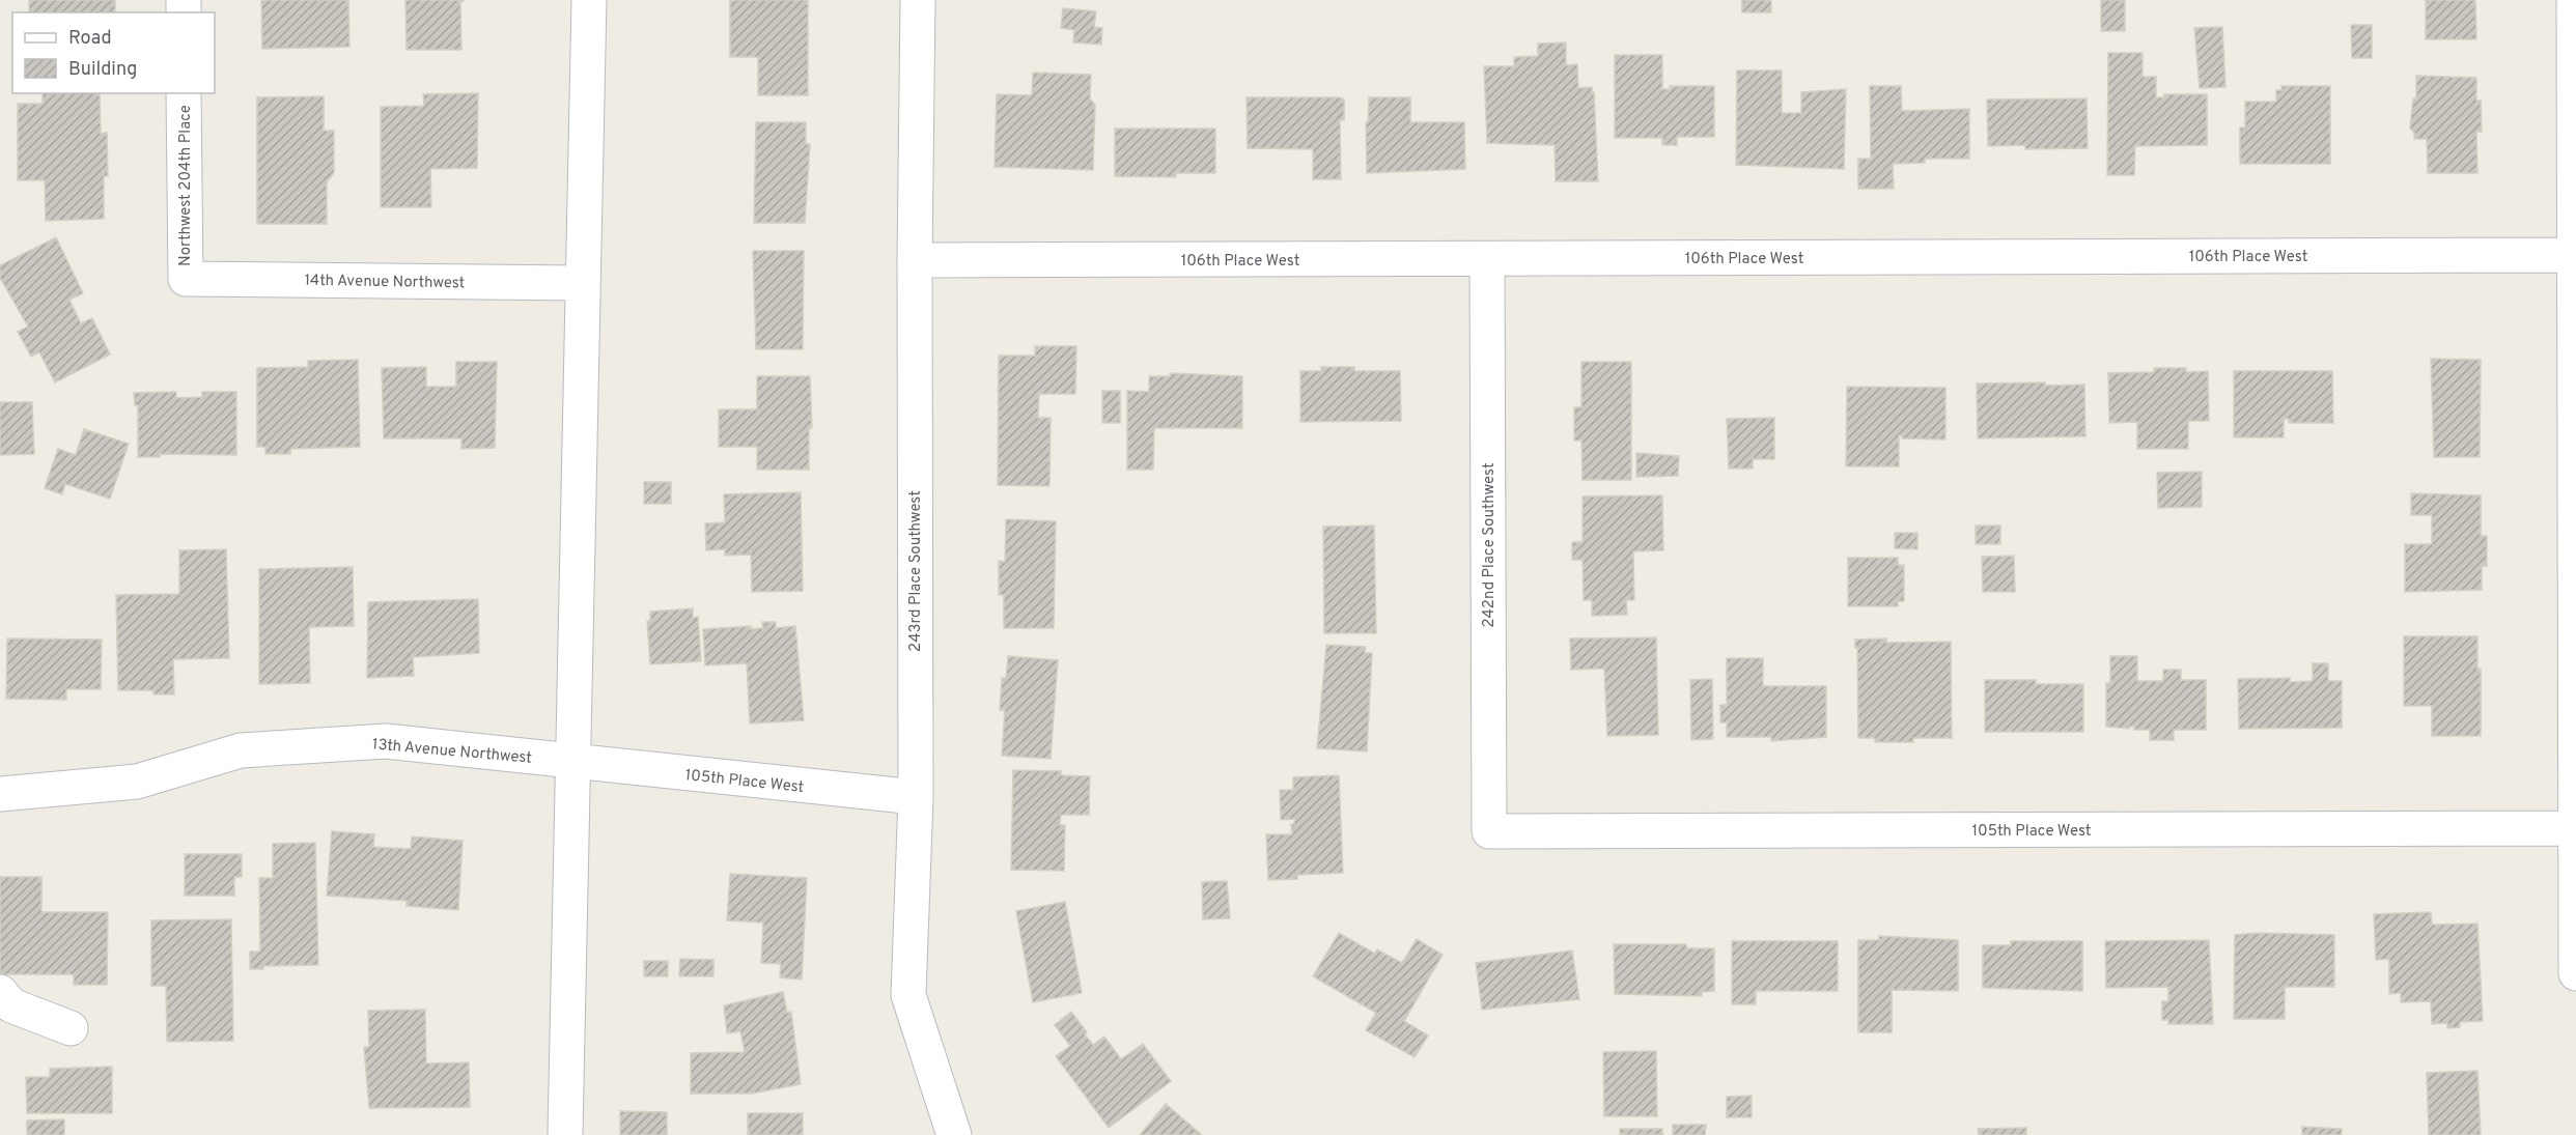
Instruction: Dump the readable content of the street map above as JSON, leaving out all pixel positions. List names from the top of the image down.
{
  "streets": {
    "street": [
      "Northwest 204th Place",
      "106th Place West",
      "14th Avenue Northwest",
      "242nd Place Southwest",
      "243rd Place Southwest",
      "13th Avenue Northwest",
      "105th Place West"
    ]
  },
  "crossings": [
    ["Northwest 204th Place", "14th Avenue Northwest"],
    ["106th Place West", "242nd Place Southwest"],
    ["106th Place West", "243rd Place Southwest"],
    ["242nd Place Southwest", "105th Place West"],
    ["243rd Place Southwest", "105th Place West"],
    ["13th Avenue Northwest", "105th Place West"]
  ],
  "legend": ["Road", "Building"]
}
